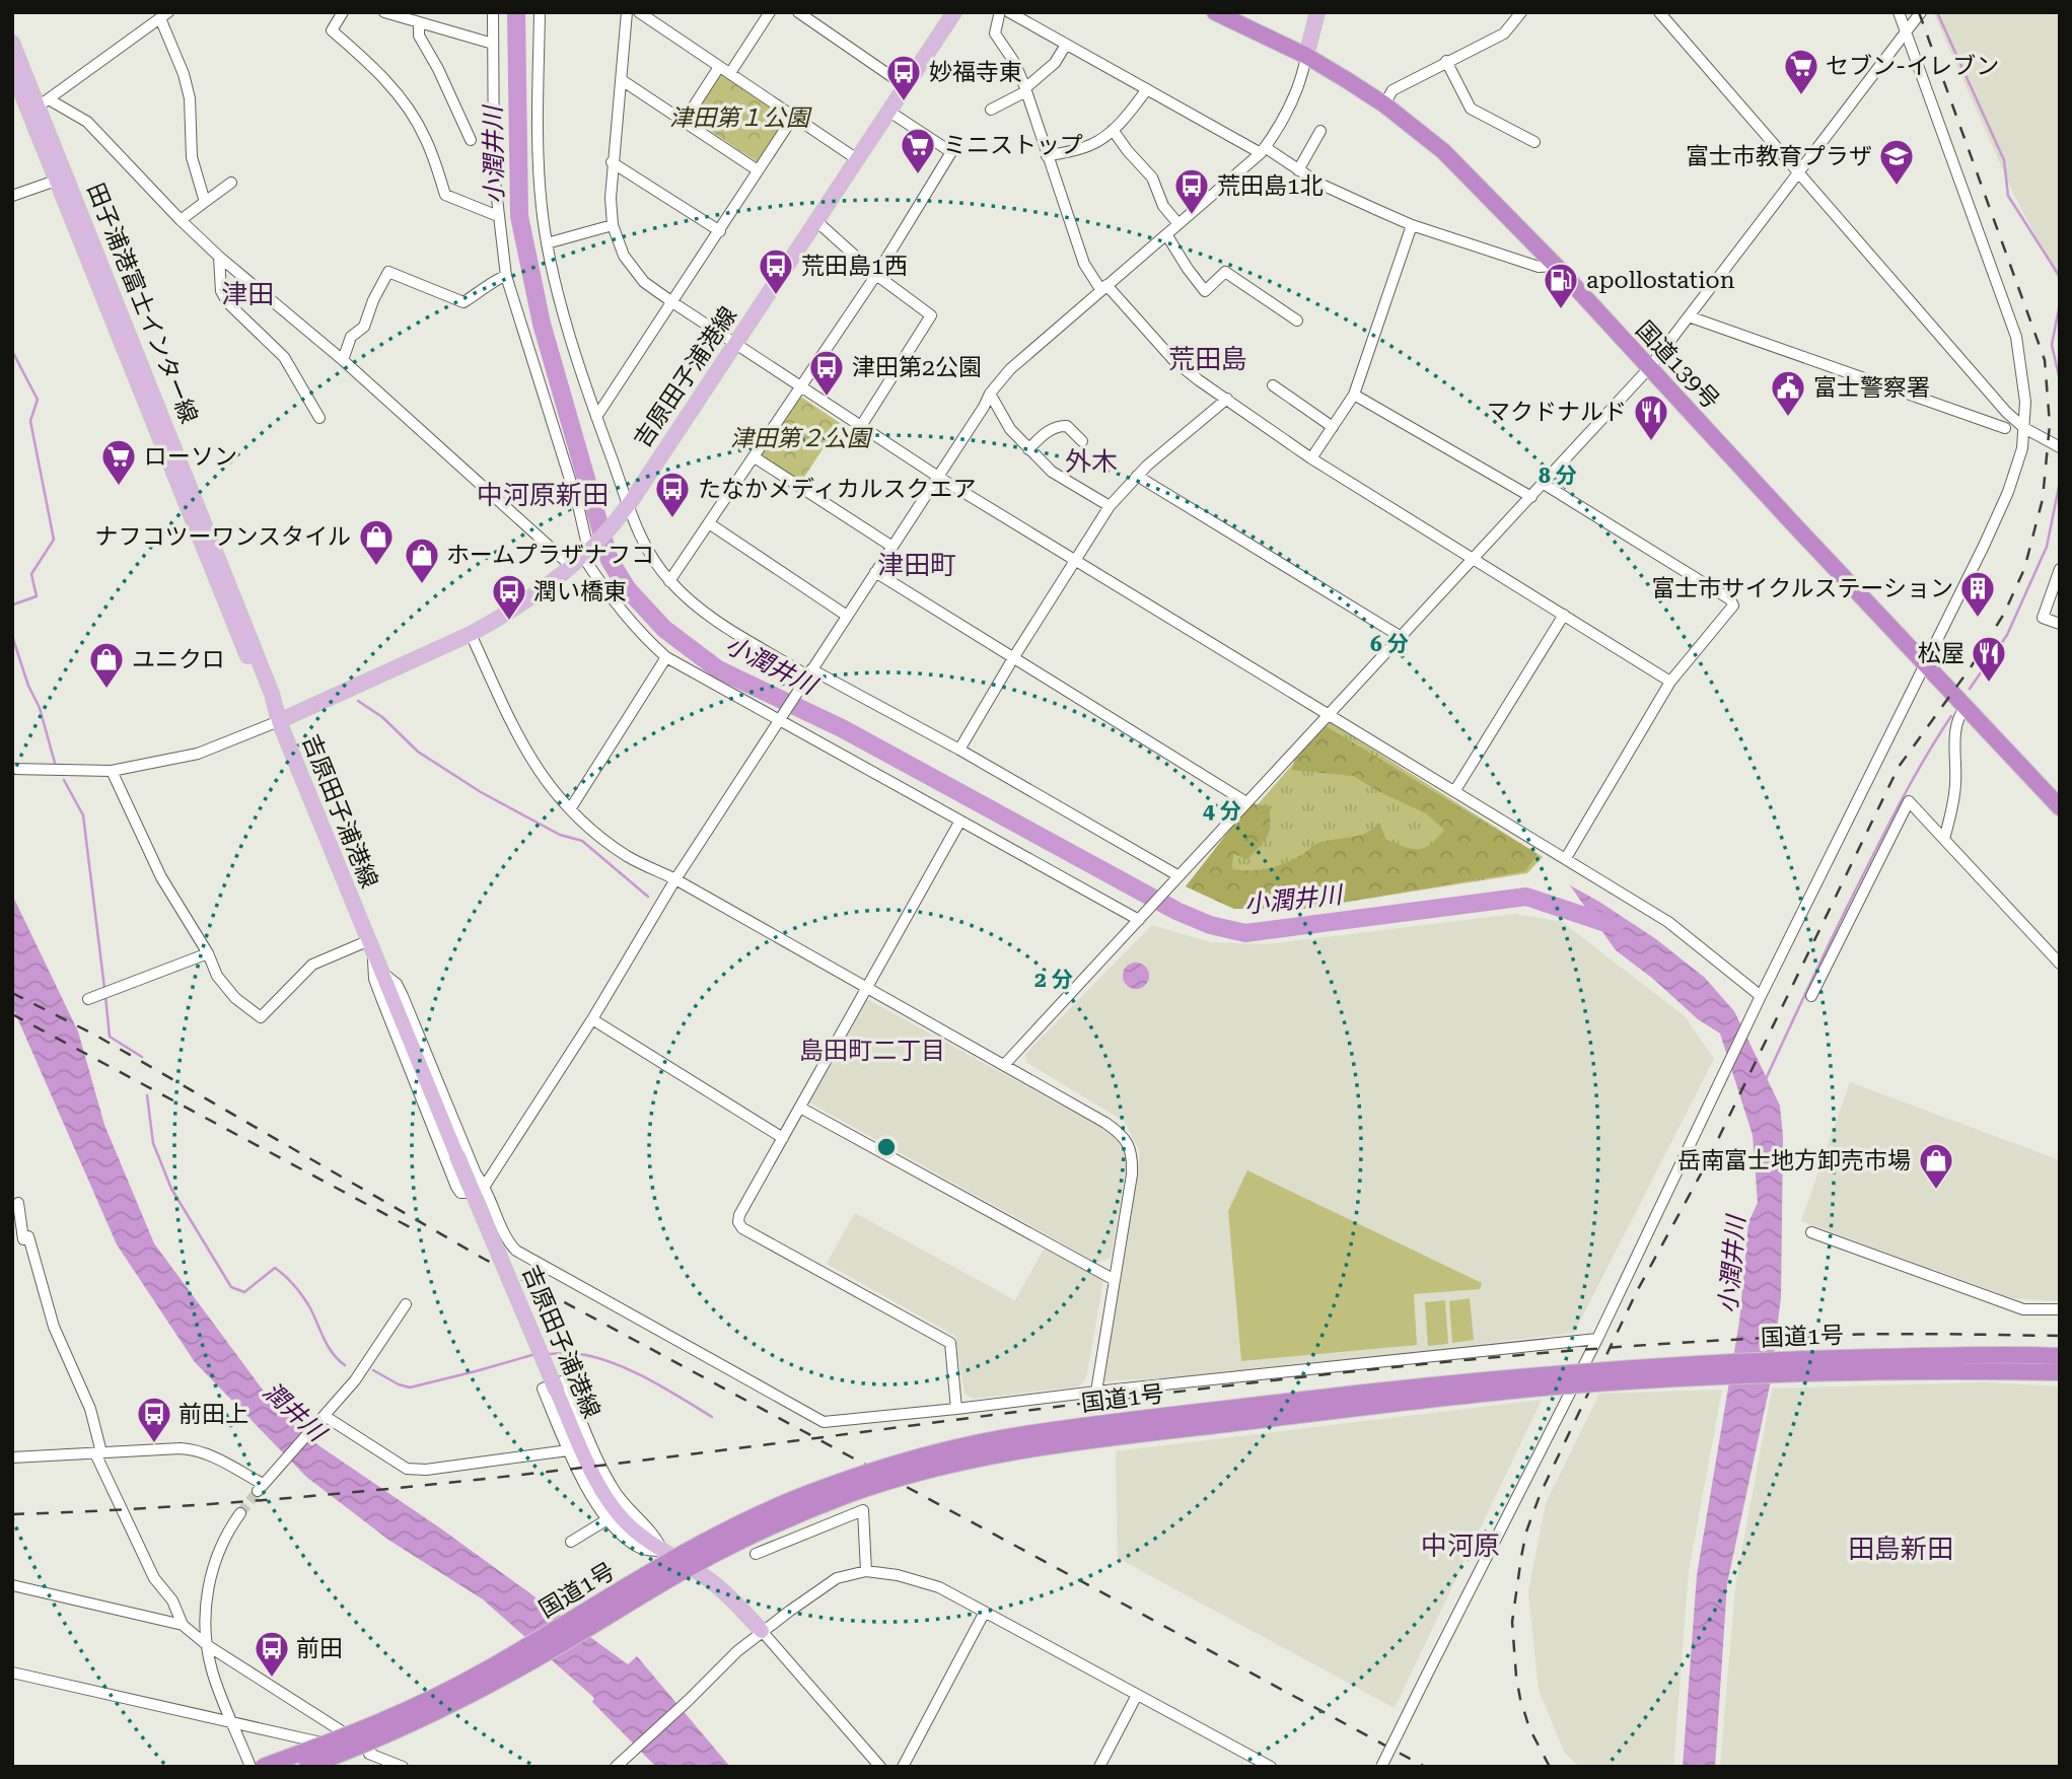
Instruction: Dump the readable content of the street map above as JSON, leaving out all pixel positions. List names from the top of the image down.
{
  "streets": {
    "highway": ["国道139号", "国道1号"],
    "main road": ["田子浦港富士インター線", "吉原田子浦港線"]
  },
  "crossings": [
    ["田子浦港富士インター線", "吉原田子浦港線"]
  ],
  "districts": [
    "津田",
    "荒田島",
    "外木",
    "中河原新田",
    "津田町",
    "島田町二丁目",
    "中河原",
    "田島新田"
  ],
  "water": ["小潤井川", "潤井川"],
  "parks": ["津田第１公園", "津田第２公園"],
  "places": {
    "supermarket": ["セブン-イレブン", "ミニストップ", "ローソン"],
    "bus stop": [
      "妙福寺東",
      "荒田島1北",
      "荒田島1西",
      "津田第2公園",
      "たなかメディカルスクエア",
      "潤い橋東",
      "前田上",
      "前田"
    ],
    "school or university": ["富士市教育プラザ"],
    "fuel station": ["apollostation"],
    "public building": ["富士警察署"],
    "restaurant": ["マクドナルド", "松屋"],
    "shop": [
      "ナフコツーワンスタイル",
      "ホームプラザナフコ",
      "ユニクロ",
      "岳南富士地方卸売市場"
    ],
    "building": ["富士市サイクルステーション"]
  },
  "rings": [
    "8 分",
    "6 分",
    "4 分",
    "2 分"
  ]
}
